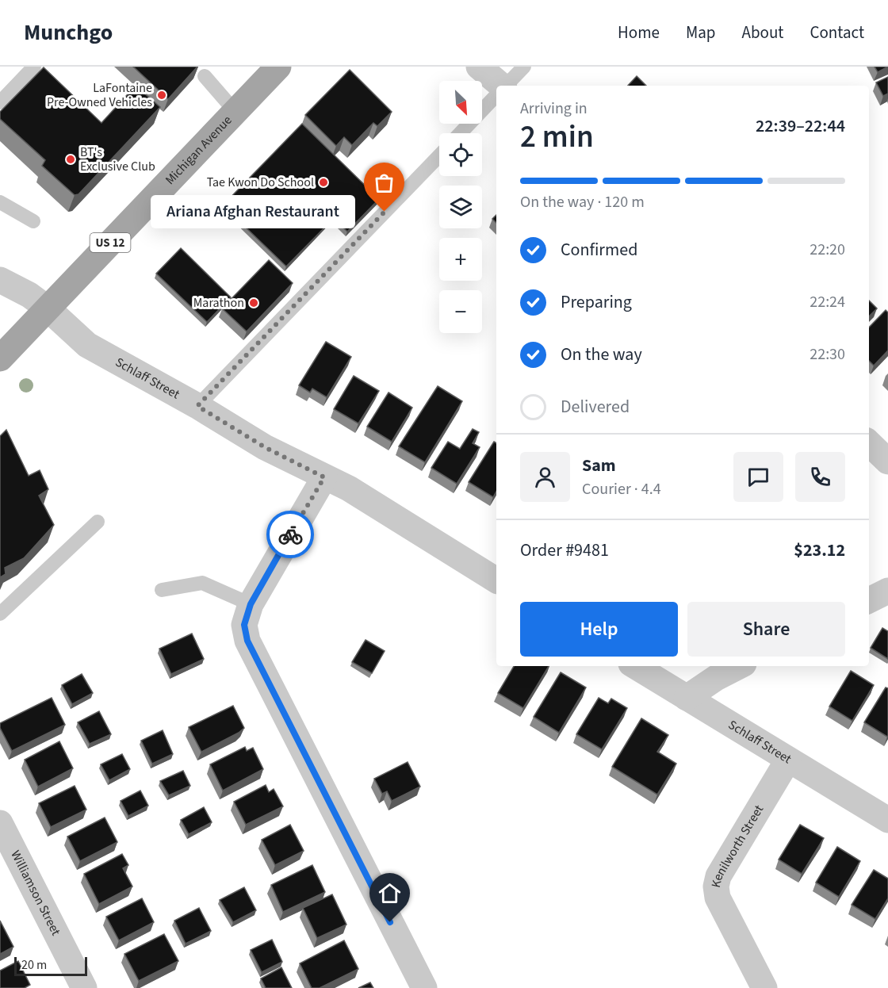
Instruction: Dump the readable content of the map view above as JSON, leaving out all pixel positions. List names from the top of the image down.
{
  "streets": {
    "main road": ["Michigan Avenue", "US 12"],
    "street": ["Schlaff Street", "Kenilworth Street", "Williamson Street"]
  },
  "crossings": [
    ["Michigan Avenue", "Schlaff Street"],
    ["Schlaff Street", "Kenilworth Street"]
  ],
  "places": [
    "LaFontaine Pre-Owned Vehicles",
    "BT's Exclusive Club",
    "Tae Kwon Do School",
    "Ariana Afghan Restaurant",
    "Marathon"
  ],
  "scale_bar": "20 m",
  "north": "bottom right",
  "page": {
    "header": "Munchgo",
    "nav": [
      "Home",
      "Map",
      "About",
      "Contact"
    ],
    "map_buttons": ["+", "−"],
    "heading": ["2 min", "Arriving in", "22:39–22:44"],
    "panel": [
      "Sam",
      "Courier · 4.4",
      "Order #9481",
      "$23.12"
    ],
    "bar": "On the way · 120 m",
    "bubble": "Ariana Afghan Restaurant",
    "list": [
      ["Confirmed", "22:20"],
      ["Preparing", "22:24"],
      ["On the way", "22:30"],
      "Delivered"
    ],
    "buttons": ["Help", "Share"],
    "scale": "20 m"
  }
}
